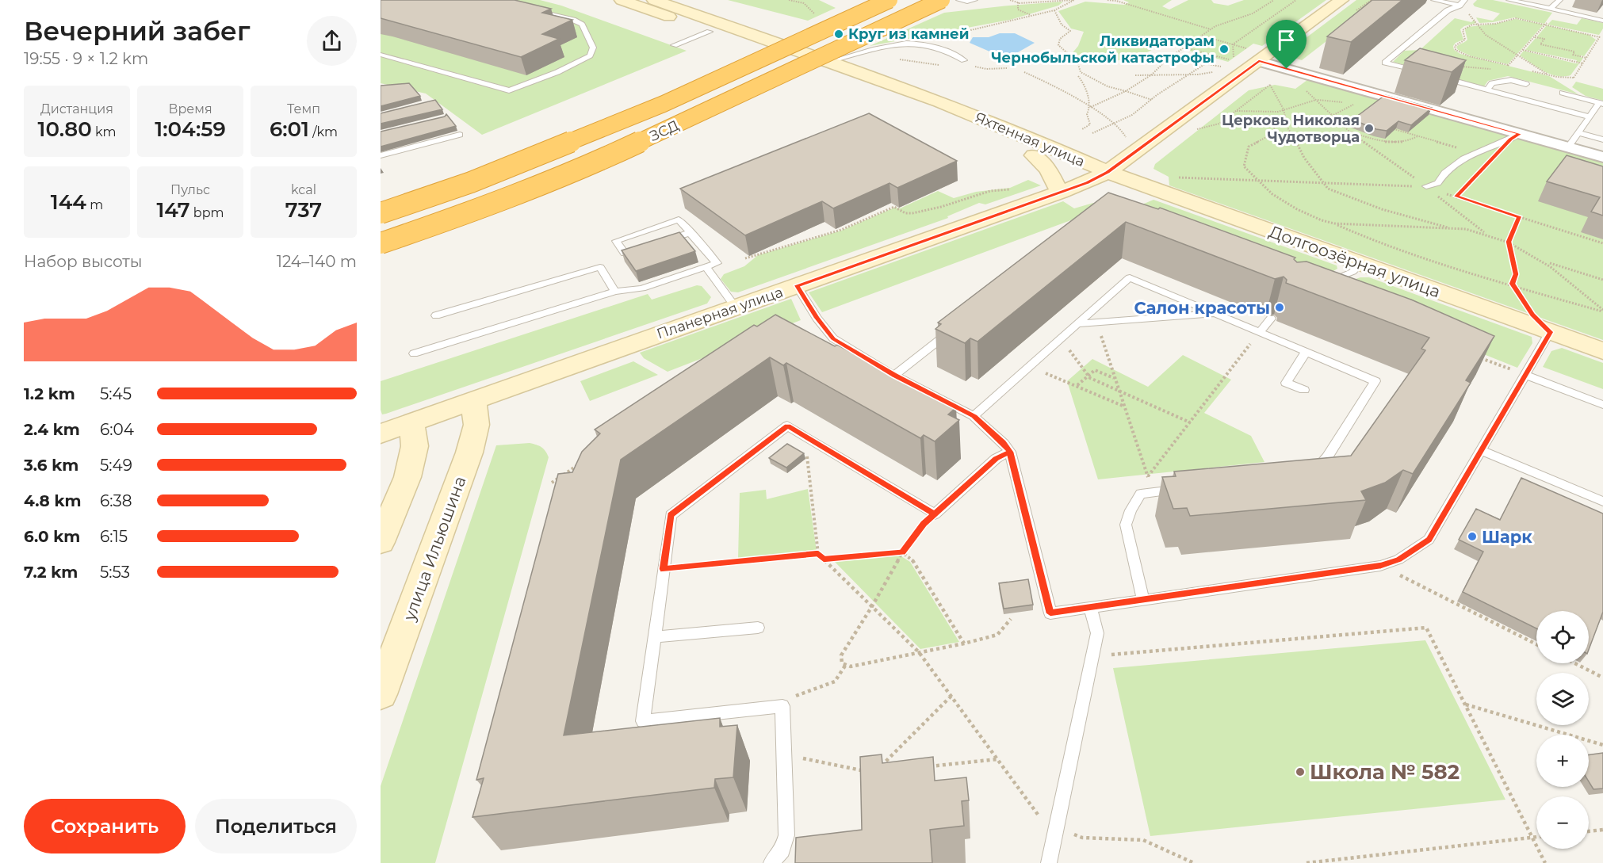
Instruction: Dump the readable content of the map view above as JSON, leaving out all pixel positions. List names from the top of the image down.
{
  "streets": {
    "highway": ["ЗСД"],
    "main road": [
      "Яхтенная улица",
      "Долгоозёрная улица",
      "Планерная улица",
      "улица Ильюшина"
    ]
  },
  "crossings": [
    ["Яхтенная улица", "Долгоозёрная улица"],
    ["Яхтенная улица", "Планерная улица"],
    ["Долгоозёрная улица", "Планерная улица"],
    ["Планерная улица", "улица Ильюшина"]
  ],
  "places": [
    "Круг из камней",
    "Ликвидаторам Чернобыльской катастрофы",
    "Церковь Николая Чудотворца",
    "Салон красоты",
    "Шарк",
    "Школа № 582"
  ],
  "page": {
    "heading": ["Вечерний забег", "19:55 · 9 × 1.2 km"],
    "stats": [
      ["Дистанция", "10.80 km"],
      ["Время", "1:04:59"],
      ["Темп", "6:01 /km"],
      ["144 m"],
      ["Пульс", "147 bpm"],
      ["kcal", "737"]
    ],
    "chart": ["Набор высоты", "124–140 m"],
    "list": [
      {
        "name": "1.2 km",
        "note": "5:45"
      },
      {
        "name": "2.4 km",
        "note": "6:04"
      },
      {
        "name": "3.6 km",
        "note": "5:49"
      },
      {
        "name": "4.8 km",
        "note": "6:38"
      },
      {
        "name": "6.0 km",
        "note": "6:15"
      },
      {
        "name": "7.2 km",
        "note": "5:53"
      }
    ],
    "map_buttons": ["+", "−"],
    "buttons": ["Сохранить", "Поделиться"]
  }
}
